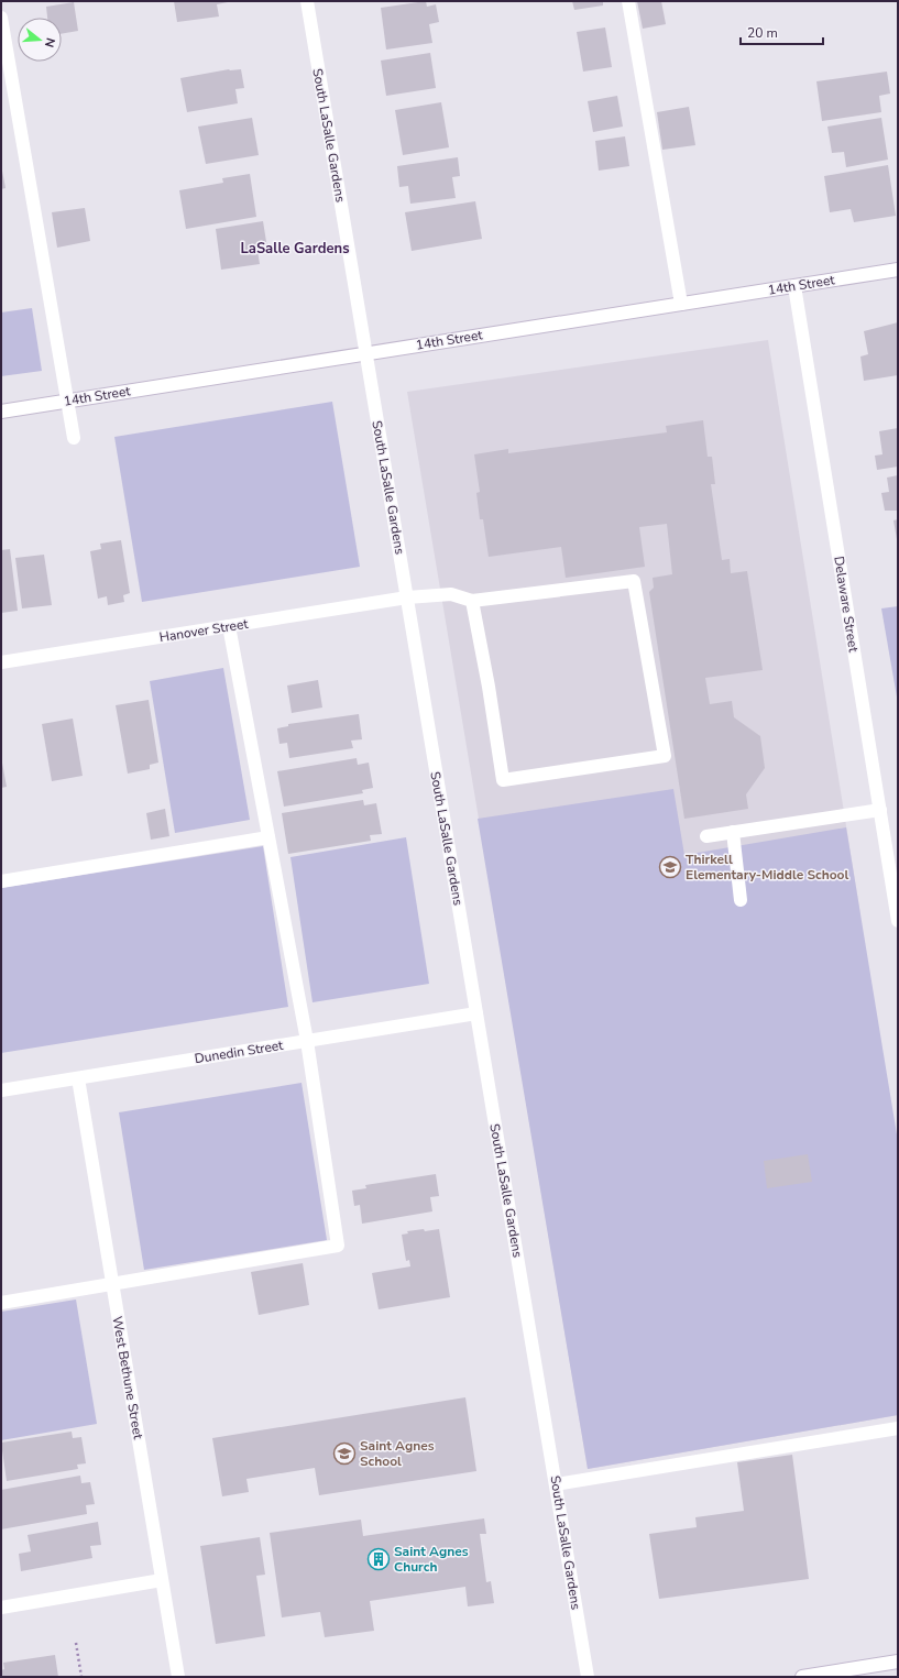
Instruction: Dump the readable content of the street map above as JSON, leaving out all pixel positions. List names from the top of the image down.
{
  "streets": {
    "street": [
      "South LaSalle Gardens",
      "14th Street",
      "Delaware Street",
      "Hanover Street",
      "Dunedin Street",
      "West Bethune Street"
    ]
  },
  "crossings": [
    ["South LaSalle Gardens", "14th Street"],
    ["South LaSalle Gardens", "Hanover Street"],
    ["South LaSalle Gardens", "Dunedin Street"],
    ["14th Street", "Delaware Street"],
    ["Dunedin Street", "West Bethune Street"]
  ],
  "districts": ["LaSalle Gardens"],
  "places": {
    "school or university": ["Thirkell Elementary-Middle School", "Saint Agnes School"],
    "building": ["Saint Agnes Church"]
  },
  "scale_bar": "20 m",
  "north": "right"
}
